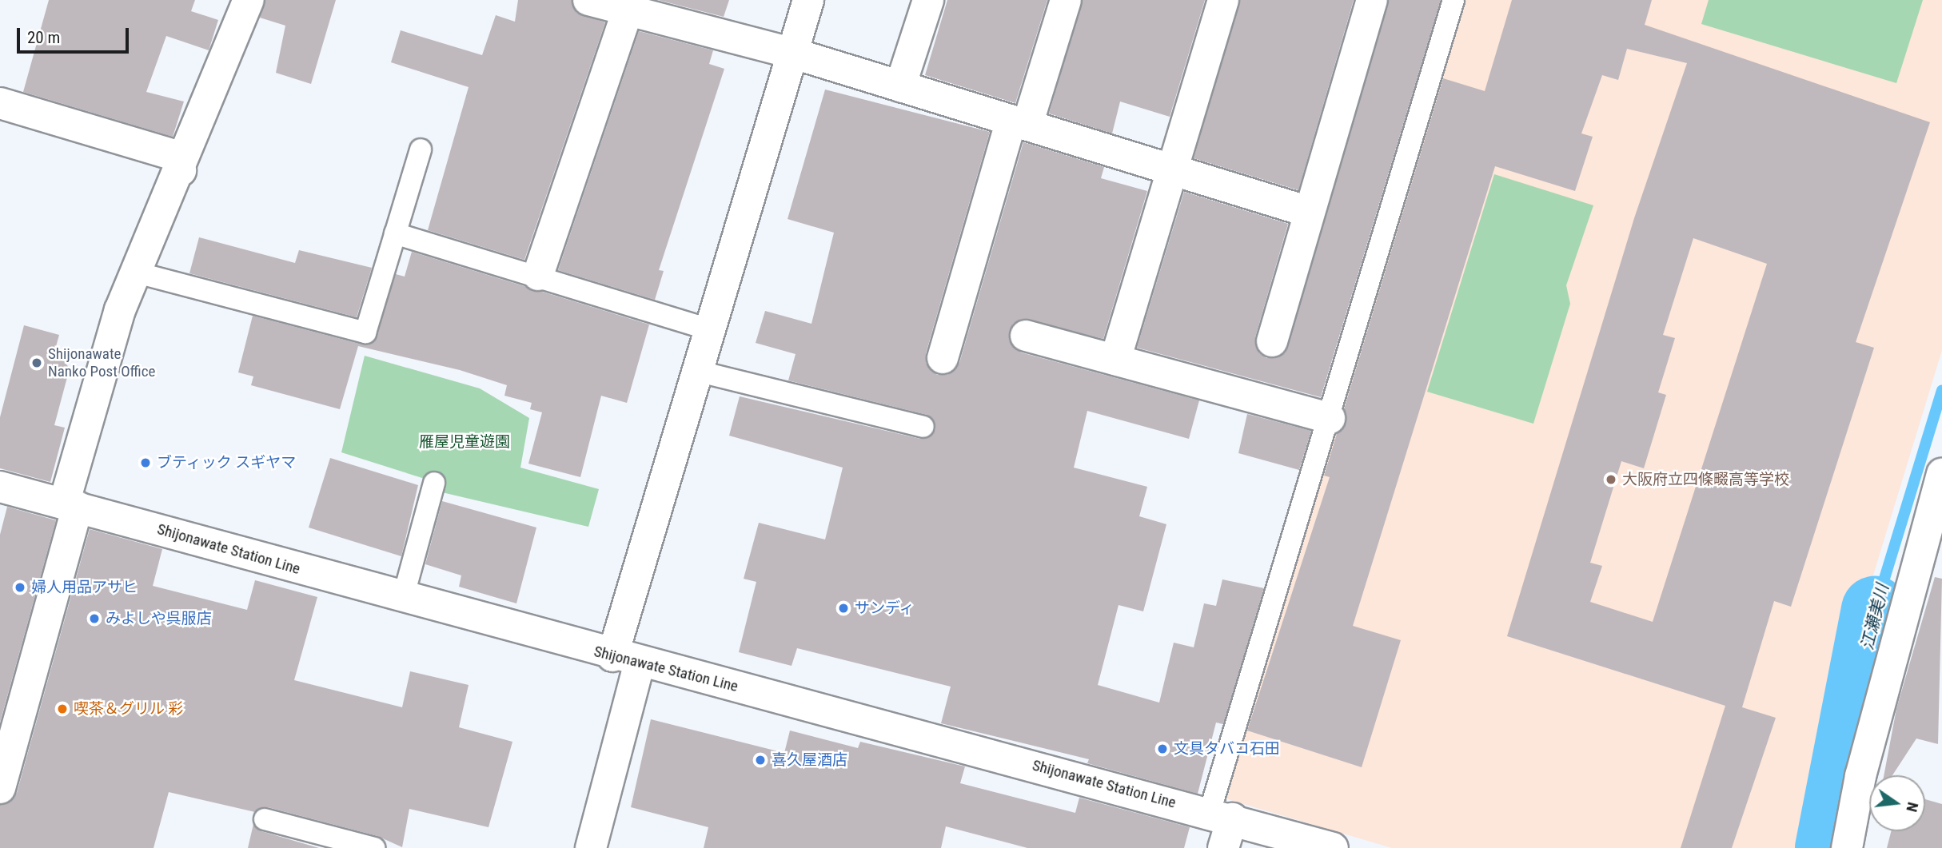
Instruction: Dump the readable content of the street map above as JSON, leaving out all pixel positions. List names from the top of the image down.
{
  "streets": {
    "street": ["Shijonawate Station Line"]
  },
  "water": ["江瀬美川"],
  "parks": ["雁屋児童遊園"],
  "places": [
    "Shijonawate Nanko Post Office",
    "ブティック スギヤマ",
    "大阪府立四條畷高等学校",
    "婦人用品アサヒ",
    "サンディ",
    "みよしや呉服店",
    "喫茶＆グリル 彩",
    "文具タバコ石田",
    "喜久屋酒店"
  ],
  "scale_bar": "20 m",
  "north": "right"
}
